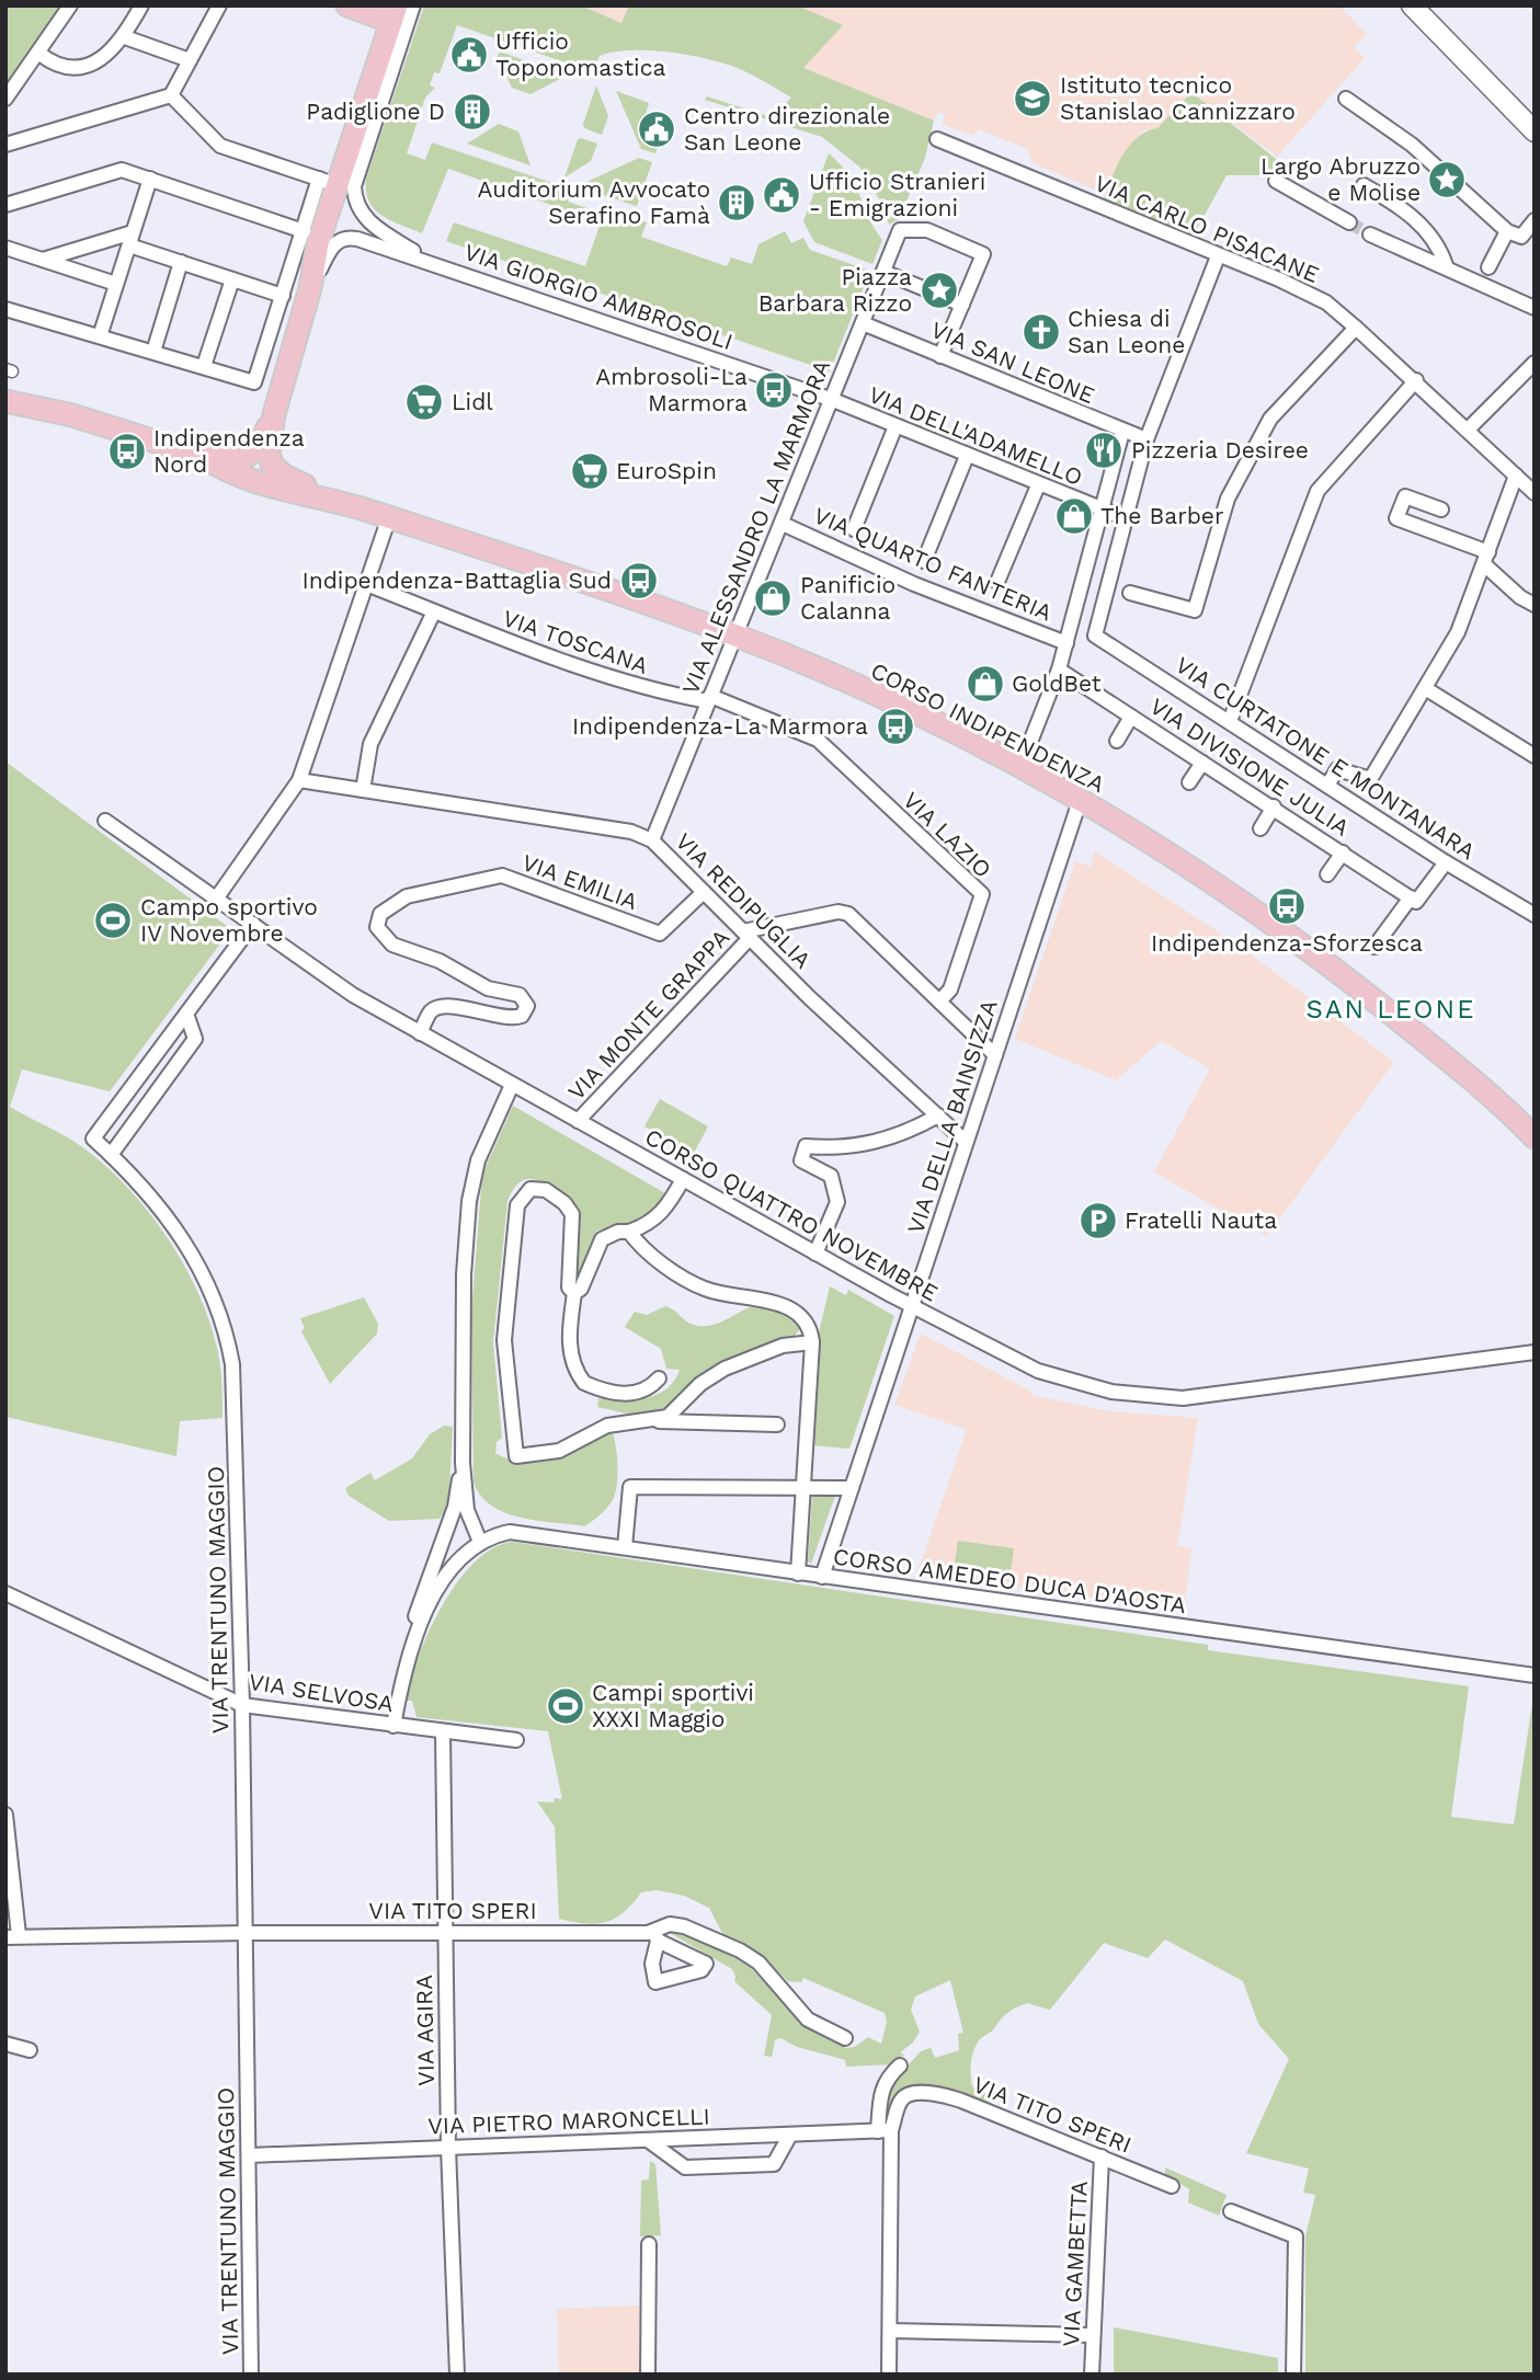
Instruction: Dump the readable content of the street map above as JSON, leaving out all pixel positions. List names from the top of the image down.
{
  "streets": {
    "main road": ["CORSO INDIPENDENZA"],
    "street": [
      "VIA CARLO PISACANE",
      "VIA GIORGIO AMBROSOLI",
      "VIA SAN LEONE",
      "VIA DELL'ADAMELLO",
      "VIA ALESSANDRO LA MARMORA",
      "VIA QUARTO FANTERIA",
      "VIA TOSCANA",
      "VIA CURTATONE E MONTANARA",
      "VIA DIVISIONE JULIA",
      "VIA LAZIO",
      "VIA EMILIA",
      "VIA REDIPUGLIA",
      "VIA MONTE GRAPPA",
      "VIA DELLA BAINSIZZA",
      "CORSO QUATTRO NOVEMBRE",
      "CORSO AMEDEO DUCA D'AOSTA",
      "VIA TRENTUNO MAGGIO",
      "VIA SELVOSA",
      "VIA TITO SPERI",
      "VIA AGIRA",
      "VIA PIETRO MARONCELLI",
      "VIA GAMBETTA"
    ]
  },
  "crossings": [
    ["VIA GIORGIO AMBROSOLI", "VIA DELL'ADAMELLO"],
    ["VIA GIORGIO AMBROSOLI", "VIA ALESSANDRO LA MARMORA"],
    ["VIA SAN LEONE", "VIA ALESSANDRO LA MARMORA"],
    ["VIA DELL'ADAMELLO", "VIA ALESSANDRO LA MARMORA"],
    ["VIA DELL'ADAMELLO", "VIA CURTATONE E MONTANARA"],
    ["VIA ALESSANDRO LA MARMORA", "VIA QUARTO FANTERIA"],
    ["VIA ALESSANDRO LA MARMORA", "VIA TOSCANA"],
    ["VIA ALESSANDRO LA MARMORA", "CORSO INDIPENDENZA"],
    ["VIA ALESSANDRO LA MARMORA", "VIA LAZIO"],
    ["VIA ALESSANDRO LA MARMORA", "VIA REDIPUGLIA"],
    ["VIA TOSCANA", "VIA LAZIO"],
    ["CORSO INDIPENDENZA", "VIA DELLA BAINSIZZA"],
    ["VIA EMILIA", "VIA REDIPUGLIA"],
    ["VIA EMILIA", "CORSO QUATTRO NOVEMBRE"],
    ["VIA REDIPUGLIA", "VIA MONTE GRAPPA"],
    ["VIA REDIPUGLIA", "VIA DELLA BAINSIZZA"],
    ["VIA MONTE GRAPPA", "CORSO QUATTRO NOVEMBRE"],
    ["VIA DELLA BAINSIZZA", "CORSO QUATTRO NOVEMBRE"],
    ["VIA DELLA BAINSIZZA", "CORSO AMEDEO DUCA D'AOSTA"],
    ["CORSO QUATTRO NOVEMBRE", "VIA TRENTUNO MAGGIO"],
    ["VIA TRENTUNO MAGGIO", "VIA SELVOSA"],
    ["VIA TRENTUNO MAGGIO", "VIA TITO SPERI"],
    ["VIA TRENTUNO MAGGIO", "VIA PIETRO MARONCELLI"],
    ["VIA SELVOSA", "VIA AGIRA"],
    ["VIA TITO SPERI", "VIA AGIRA"],
    ["VIA TITO SPERI", "VIA PIETRO MARONCELLI"],
    ["VIA TITO SPERI", "VIA GAMBETTA"],
    ["VIA AGIRA", "VIA PIETRO MARONCELLI"]
  ],
  "districts": ["SAN LEONE"],
  "places": {
    "public building": ["Ufficio Toponomastica", "Centro direzionale San Leone", "Ufficio Stranieri - Emigrazioni"],
    "school or university": ["Istituto tecnico Stanislao Cannizzaro"],
    "building": ["Padiglione D", "Auditorium Avvocato Serafino Famà"],
    "place": ["Largo Abruzzo e Molise", "Piazza Barbara Rizzo"],
    "church": ["Chiesa di San Leone"],
    "bus stop": [
      "Ambrosoli-La Marmora",
      "Indipendenza Nord",
      "Indipendenza-Battaglia Sud",
      "Indipendenza-La Marmora",
      "Indipendenza-Sforzesca"
    ],
    "supermarket": ["Lidl", "EuroSpin"],
    "restaurant": ["Pizzeria Desiree"],
    "shop": ["The Barber", "Panificio Calanna", "GoldBet"],
    "sports": ["Campo sportivo IV Novembre", "Campi sportivi XXXI Maggio"],
    "parking": ["Fratelli Nauta"]
  }
}
